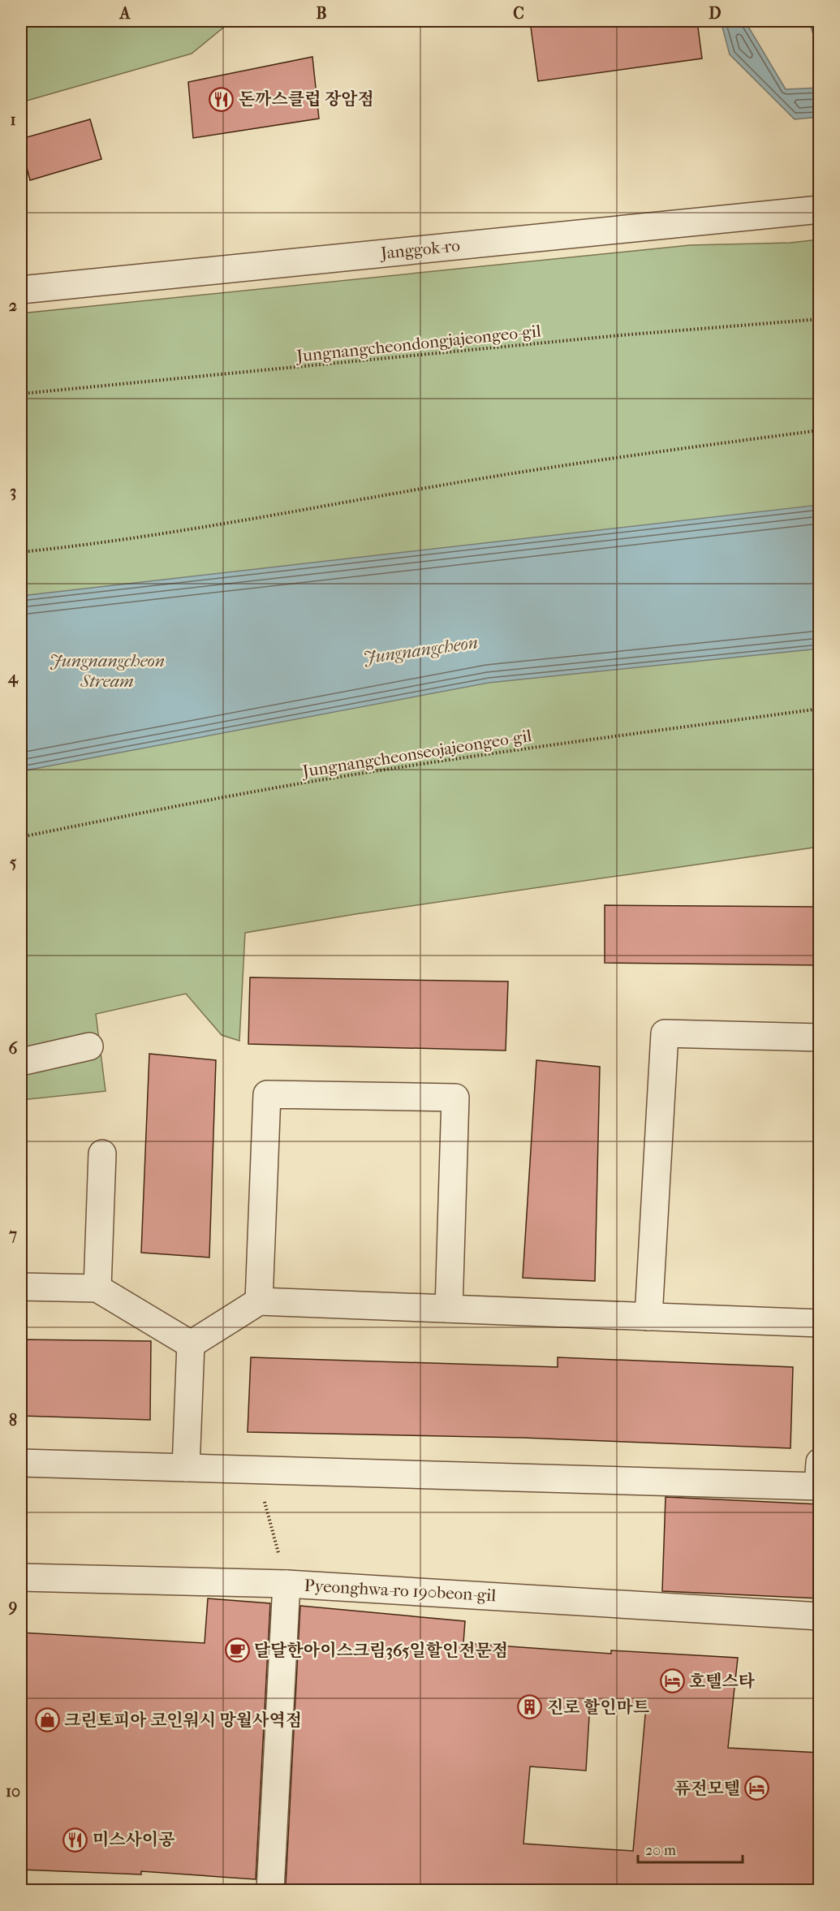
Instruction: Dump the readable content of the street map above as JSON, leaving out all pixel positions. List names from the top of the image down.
{
  "streets": {
    "street": ["Janggok-ro", "Pyeonghwa-ro 190beon-gil"],
    "path": ["Jungnangcheondongjajeongeo-gil", "Jungnangcheonseojajeongeo-gil"]
  },
  "water": ["Jungnangcheon", "Jungnangcheon Stream"],
  "places": {
    "restaurant": ["돈까스클럽 장암점", "미스사이공"],
    "cafe": ["달달한아이스크림365일할인전문점"],
    "hotel": ["호텔스타", "퓨전모텔"],
    "building": ["진로 할인마트"],
    "shop": ["크린토피아 코인워시 망월사역점"]
  },
  "scale_bar": "20 m",
  "grid": {
    "columns": [
      "A",
      "B",
      "C",
      "D"
    ],
    "rows": [
      "1",
      "2",
      "3",
      "4",
      "5",
      "6",
      "7",
      "8",
      "9",
      "10"
    ]
  }
}
